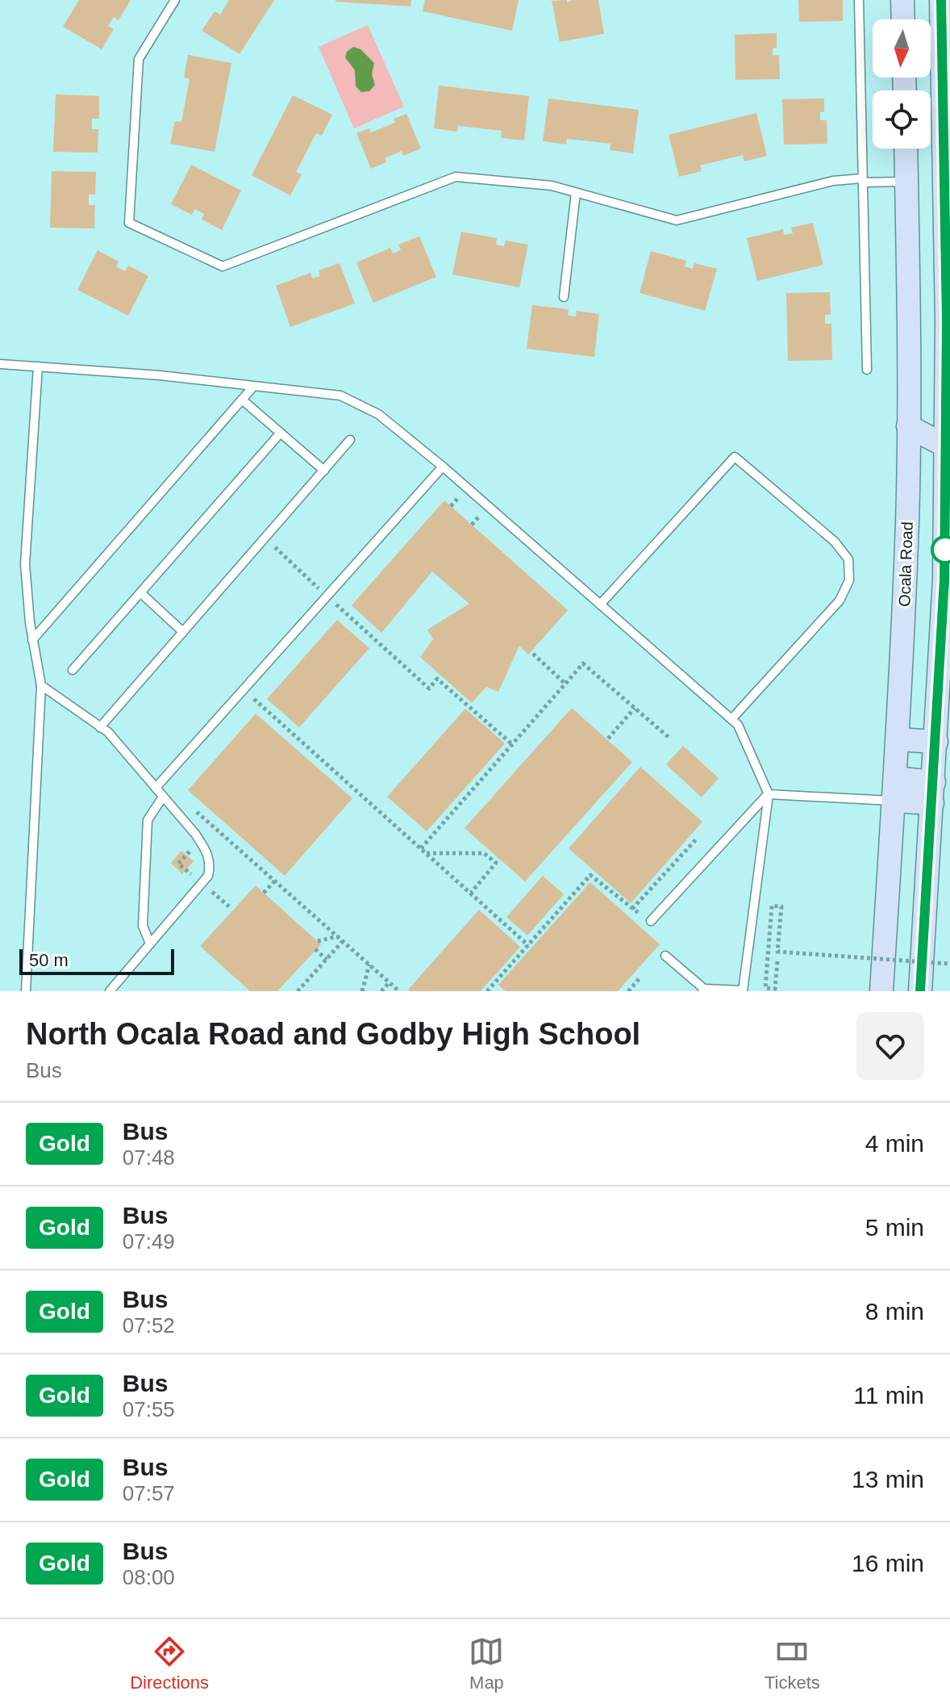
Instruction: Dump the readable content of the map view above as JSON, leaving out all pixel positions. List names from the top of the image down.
{
  "streets": {
    "main road": ["Ocala Road"]
  },
  "lines": ["bus line Gold"],
  "scale_bar": "50 m",
  "north": "bottom",
  "page": {
    "scale": "50 m",
    "heading": ["North Ocala Road and Godby High School", "Bus"],
    "list": [
      {
        "mark": "Gold",
        "name": "Bus",
        "note": "07:48",
        "value": "4 min"
      },
      {
        "mark": "Gold",
        "name": "Bus",
        "note": "07:49",
        "value": "5 min"
      },
      {
        "mark": "Gold",
        "name": "Bus",
        "note": "07:52",
        "value": "8 min"
      },
      {
        "mark": "Gold",
        "name": "Bus",
        "note": "07:55",
        "value": "11 min"
      },
      {
        "mark": "Gold",
        "name": "Bus",
        "note": "07:57",
        "value": "13 min"
      },
      {
        "mark": "Gold",
        "name": "Bus",
        "note": "08:00",
        "value": "16 min"
      }
    ],
    "tabs": ["Directions", "Map", "Tickets"]
  }
}
